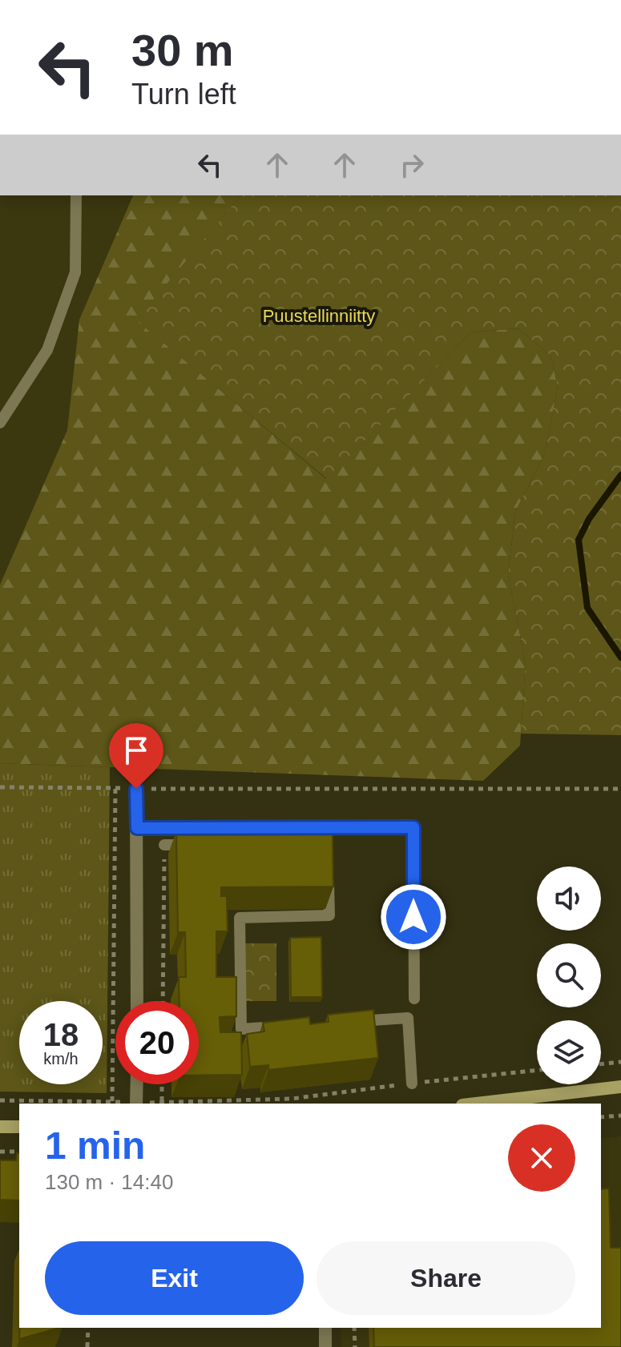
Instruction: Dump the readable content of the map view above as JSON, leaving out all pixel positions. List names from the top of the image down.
{
  "parks": ["Puustellinniitty"],
  "page": {
    "turn": ["30 m", "Turn left"],
    "speed": "18 km/h",
    "limit": "20",
    "heading": ["1 min", "130 m · 14:40"],
    "buttons": ["Exit", "Share"]
  }
}
